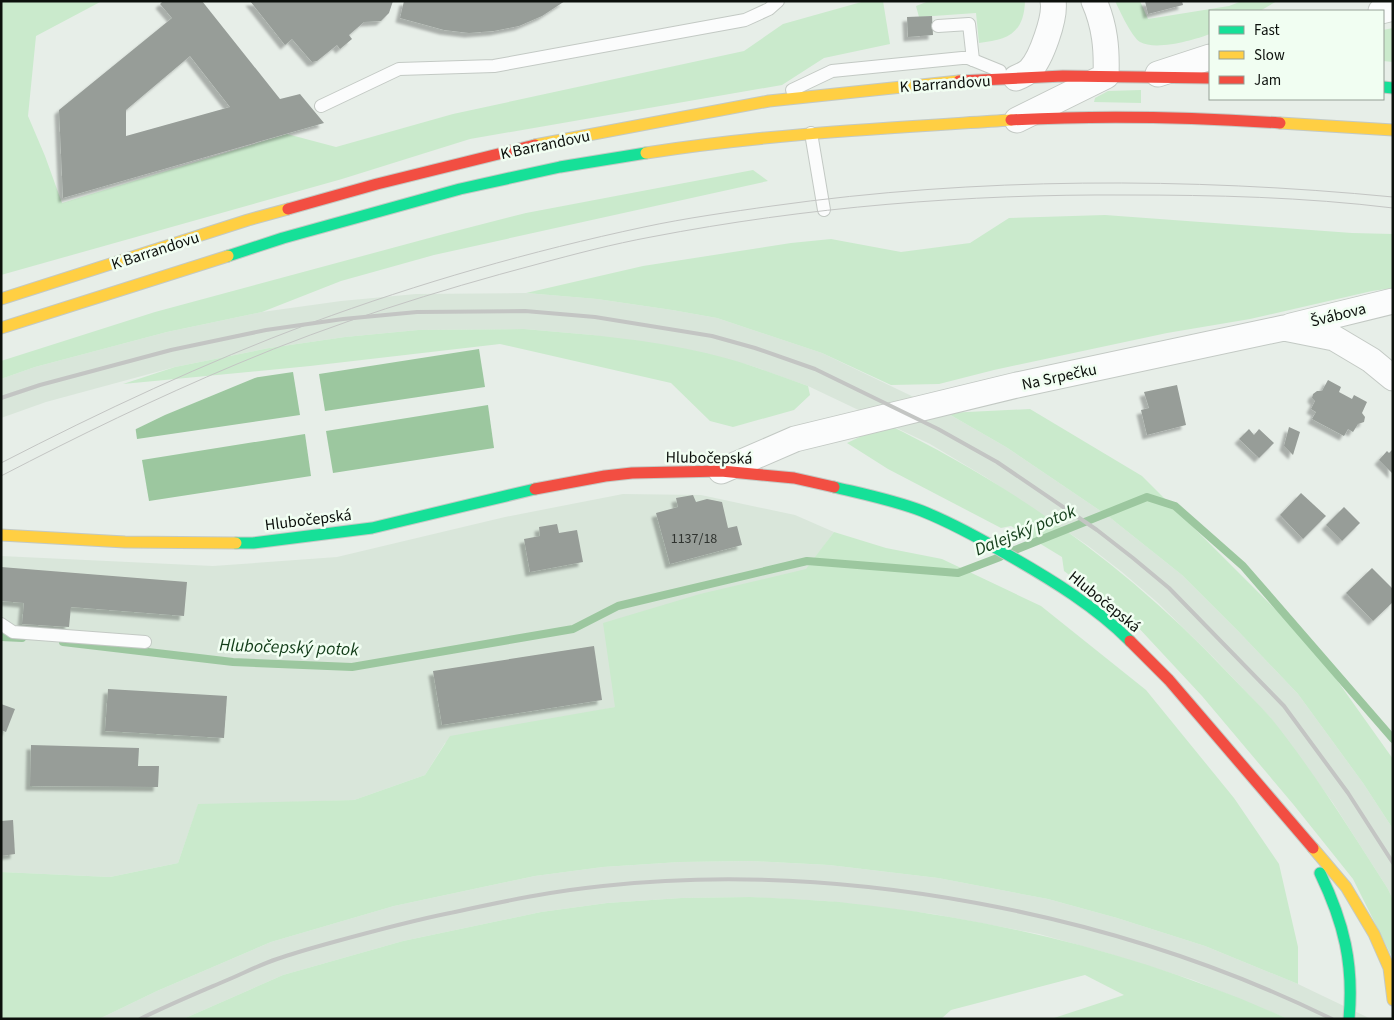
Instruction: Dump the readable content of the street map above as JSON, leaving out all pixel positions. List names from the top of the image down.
{
  "streets": {
    "main road": ["K Barrandovu", "Hlubočepská"],
    "street": ["Švábova", "Na Srpečku"]
  },
  "crossings": [
    ["Švábova", "Na Srpečku"],
    ["Na Srpečku", "Hlubočepská"]
  ],
  "water": ["Dalejský potok", "Hlubočepský potok"],
  "house_numbers": ["1137/18"],
  "legend": ["Fast", "Slow", "Jam"]
}
